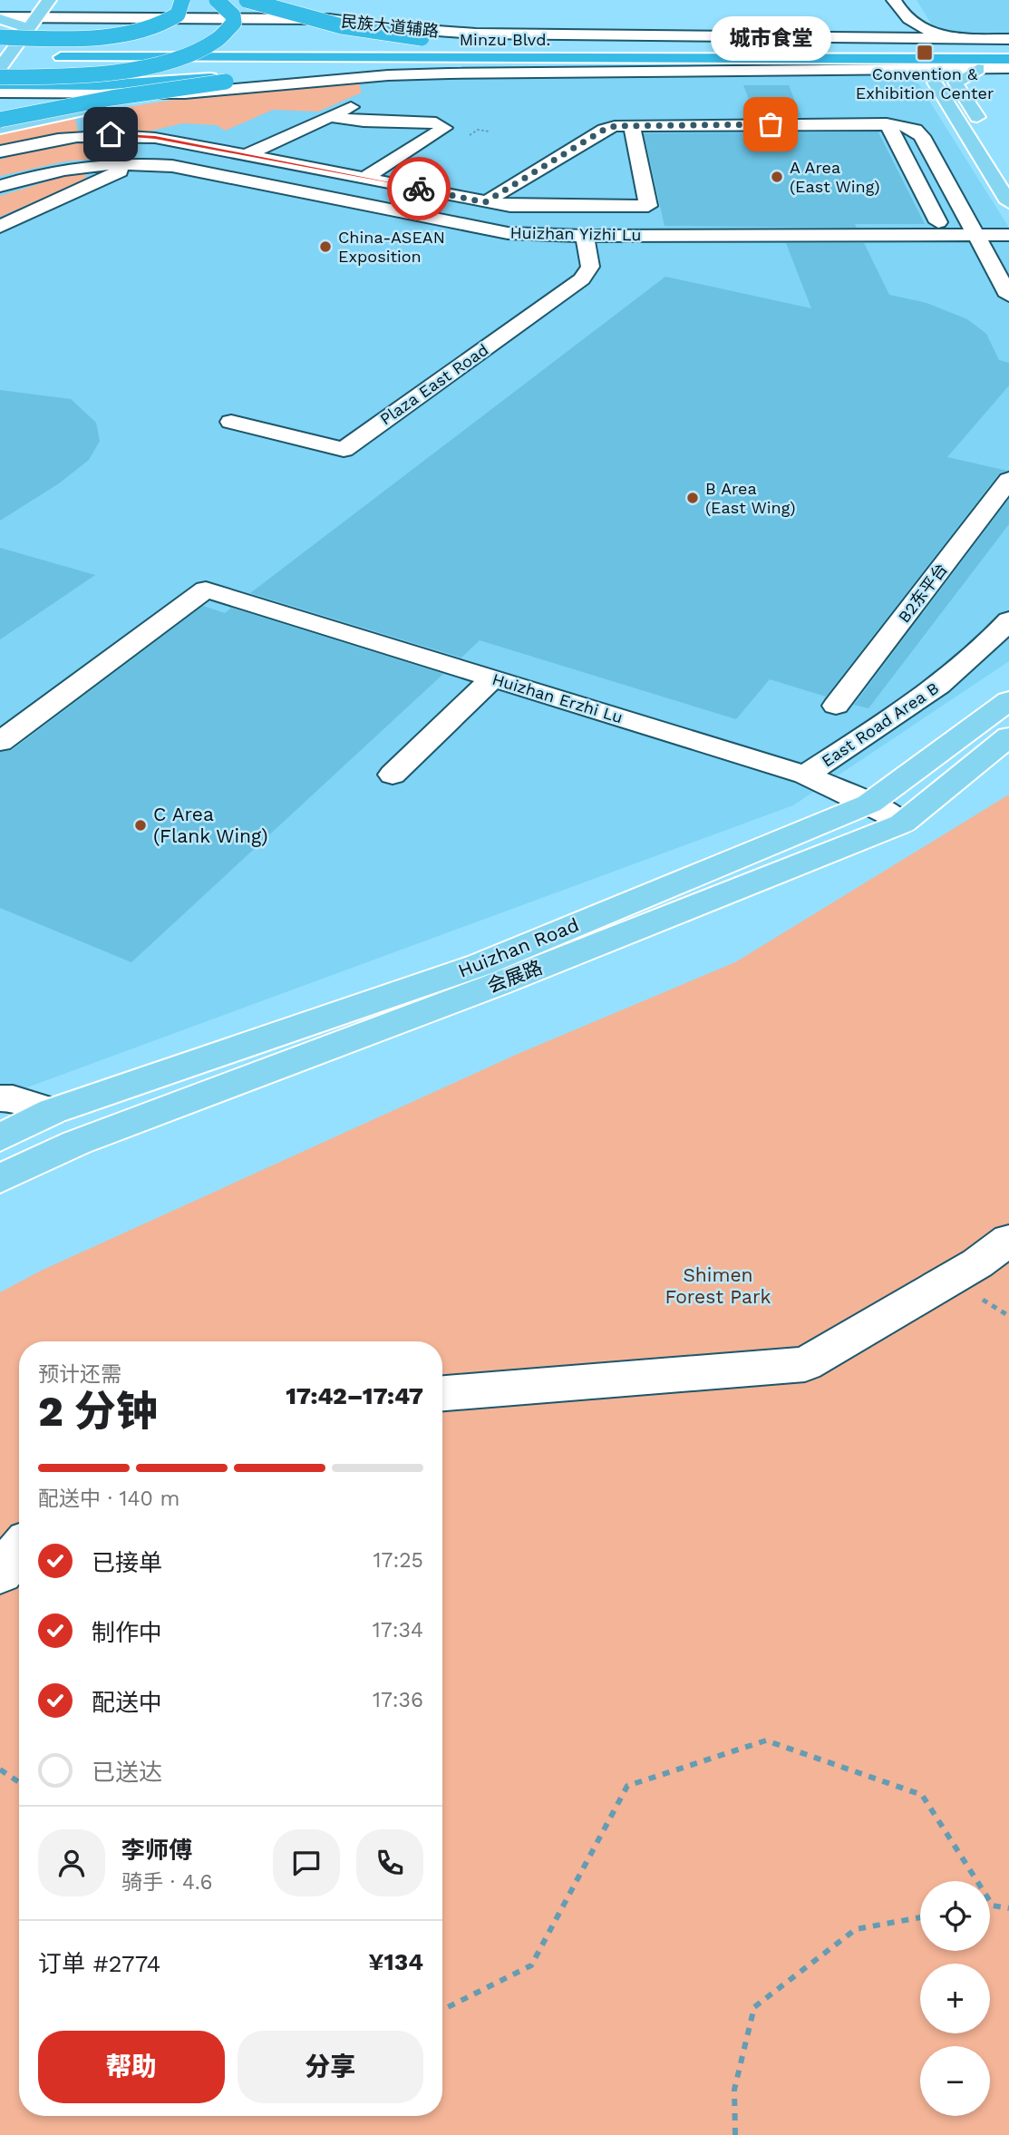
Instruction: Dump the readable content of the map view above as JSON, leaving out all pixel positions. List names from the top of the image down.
{
  "streets": {
    "highway": ["Minzu Blvd."],
    "main road": ["Huizhan Road", "会展路"],
    "street": [
      "民族大道辅路",
      "Huizhan Yizhi Lu",
      "Plaza East Road",
      "B2东平台",
      "Huizhan Erzhi Lu",
      "East Road Area B"
    ]
  },
  "crossings": [
    ["Huizhan Yizhi Lu", "Plaza East Road"],
    ["Huizhan Erzhi Lu", "East Road Area B"],
    ["Huizhan Erzhi Lu", "Huizhan Road"],
    ["Huizhan Erzhi Lu", "会展路"]
  ],
  "parks": ["Shimen Forest Park"],
  "places": {
    "transit": ["Convention & Exhibition Center"],
    "other": [
      "城市食堂",
      "A Area (East Wing)",
      "China-ASEAN Exposition",
      "B Area (East Wing)",
      "C Area (Flank Wing)"
    ]
  },
  "page": {
    "bubble": "城市食堂",
    "heading": ["2 分钟", "预计还需", "17:42–17:47"],
    "panel": [
      "李师傅",
      "骑手 · 4.6",
      "订单 #2774",
      "¥134"
    ],
    "bar": "配送中 · 140 m",
    "list": [
      ["已接单", "17:25"],
      ["制作中", "17:34"],
      ["配送中", "17:36"],
      "已送达"
    ],
    "map_buttons": ["+", "−"],
    "buttons": ["帮助", "分享"]
  }
}
